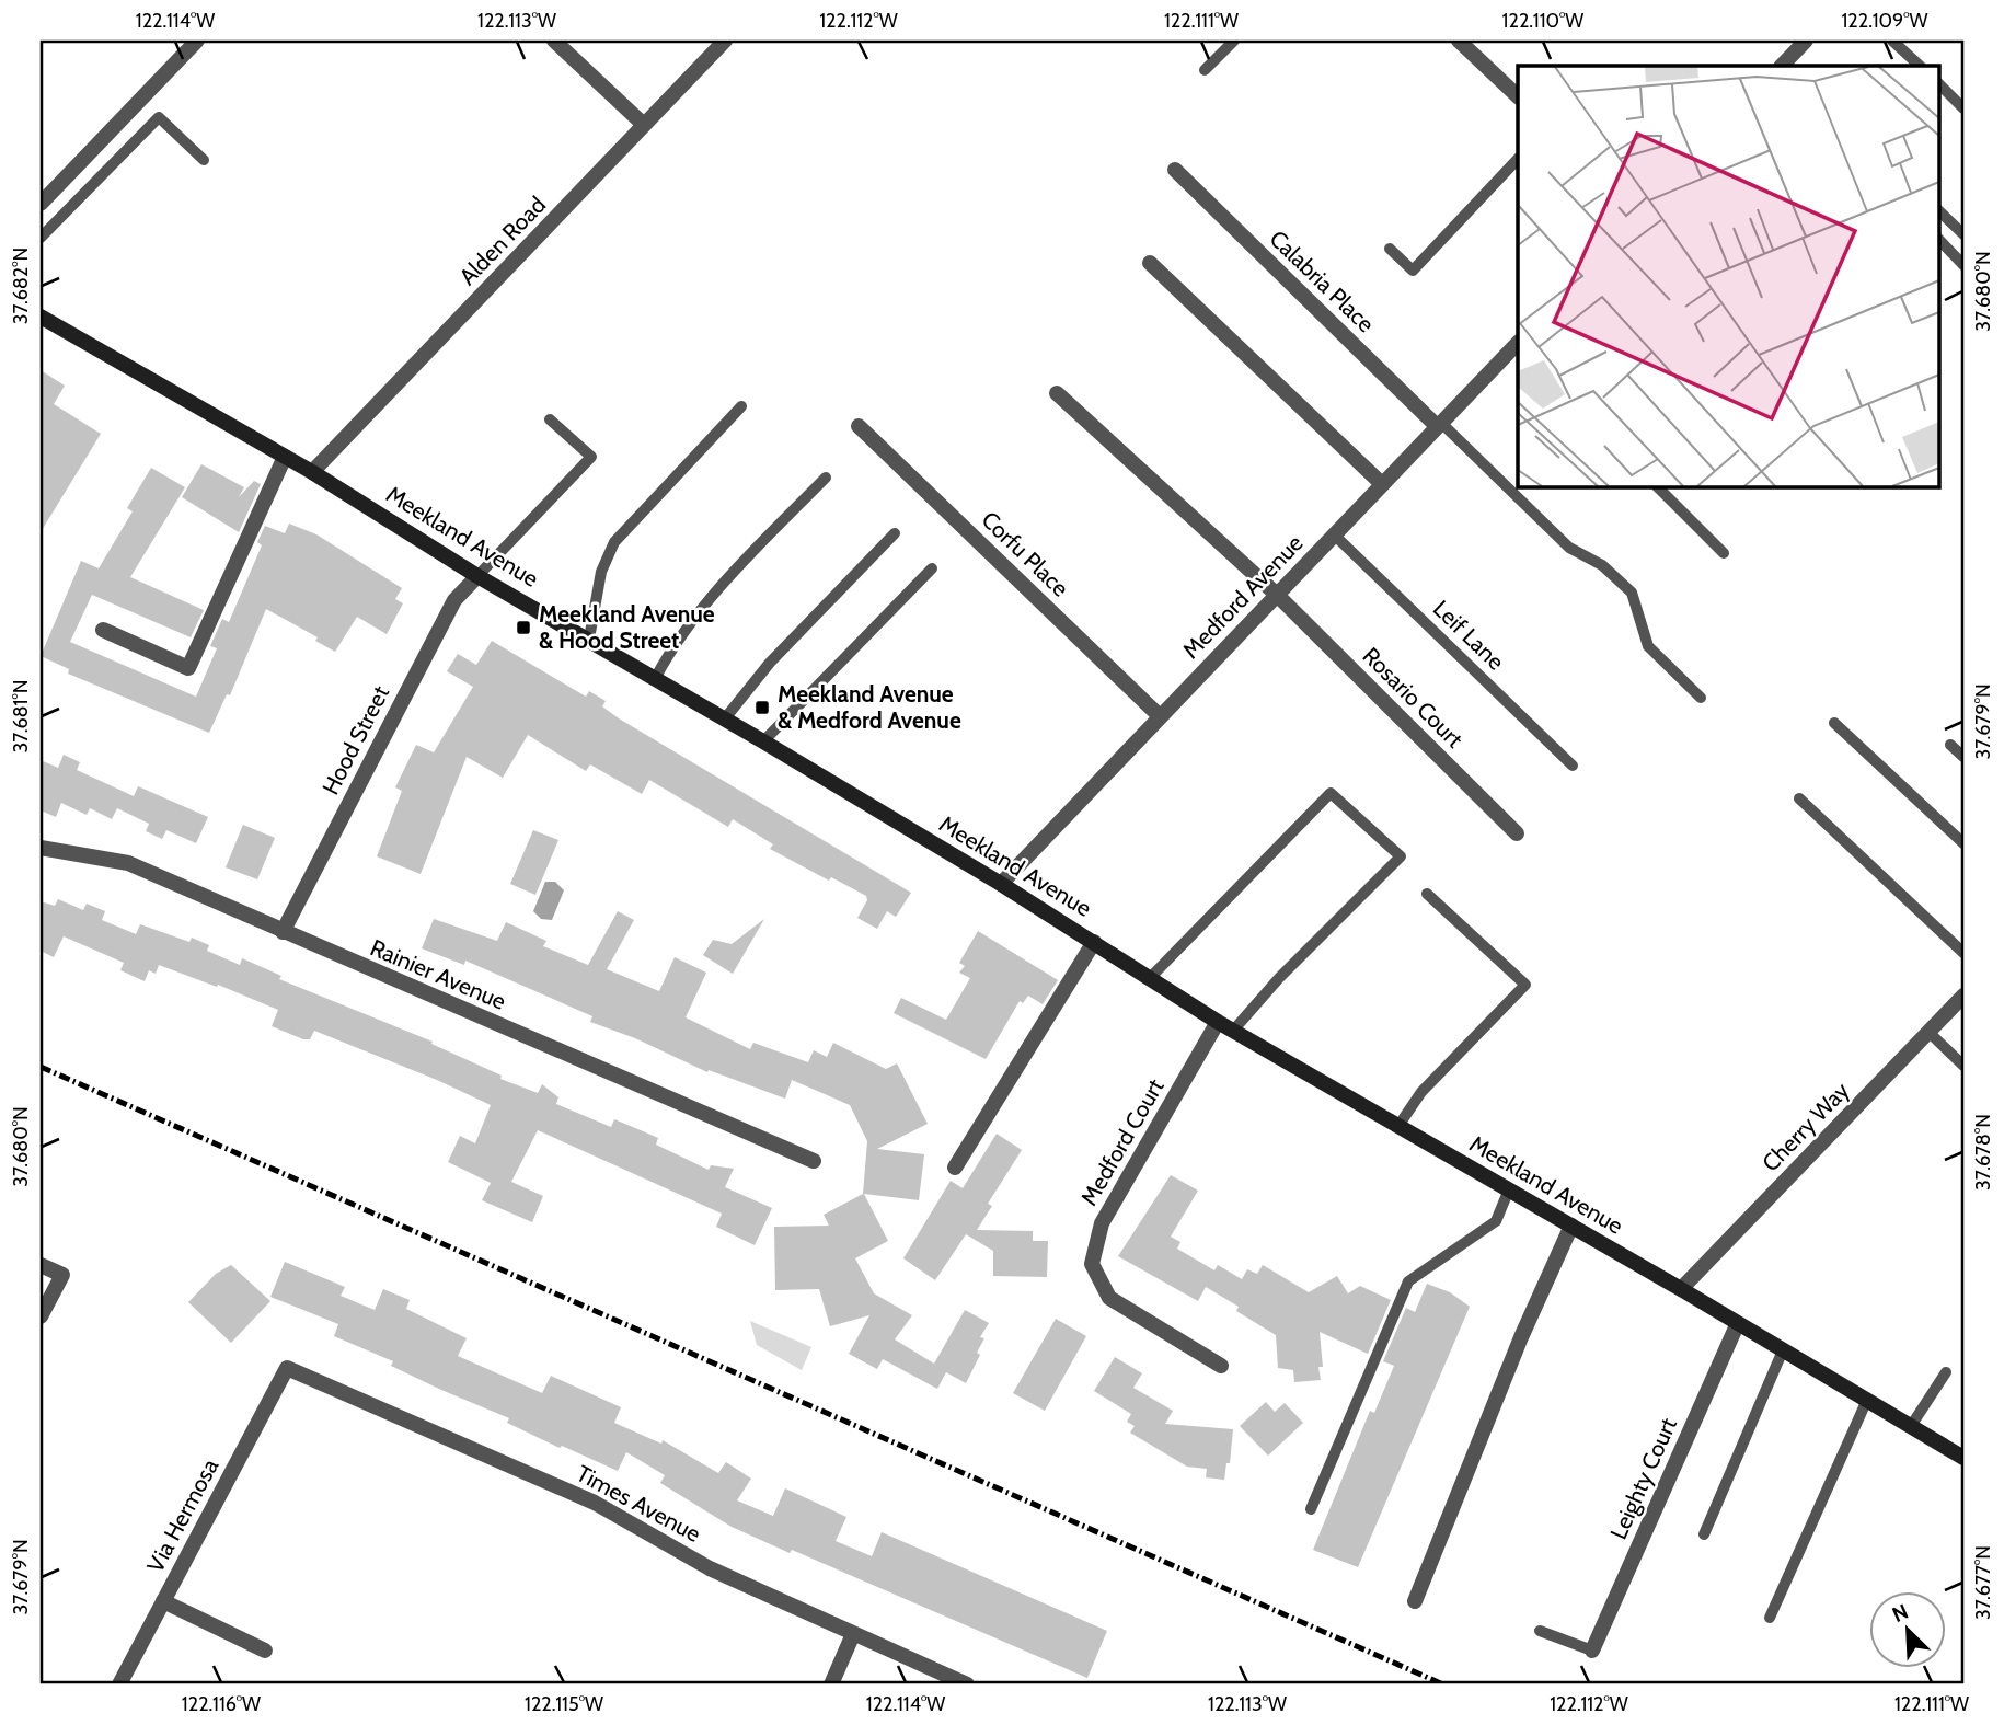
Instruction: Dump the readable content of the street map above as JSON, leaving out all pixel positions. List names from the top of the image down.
{
  "streets": {
    "main road": ["Meekland Avenue"],
    "street": [
      "Alden Road",
      "Calabria Place",
      "Corfu Place",
      "Medford Avenue",
      "Rosario Court",
      "Hood Street",
      "Rainier Avenue",
      "Cherry Way",
      "Medford Court",
      "Leighty Court",
      "Times Avenue",
      "Via Hermosa"
    ],
    "lane": ["Leif Lane"]
  },
  "crossings": [
    ["Alden Road", "Meekland Avenue"],
    ["Calabria Place", "Medford Avenue"],
    ["Meekland Avenue", "Medford Avenue"],
    ["Meekland Avenue", "Hood Street"],
    ["Meekland Avenue", "Cherry Way"],
    ["Meekland Avenue", "Medford Court"],
    ["Meekland Avenue", "Leighty Court"],
    ["Corfu Place", "Medford Avenue"],
    ["Medford Avenue", "Leif Lane"],
    ["Medford Avenue", "Rosario Court"],
    ["Hood Street", "Rainier Avenue"],
    ["Times Avenue", "Via Hermosa"]
  ],
  "places": {
    "transit": ["Meekland Avenue & Hood Street", "Meekland Avenue & Medford Avenue"]
  },
  "north": "top left",
  "coordinates": [
    "122.114°W",
    "122.113°W",
    "122.112°W",
    "122.111°W",
    "122.110°W",
    "122.109°W",
    "37.682°N",
    "37.680°N",
    "37.681°N",
    "37.679°N",
    "37.678°N",
    "37.677°N",
    "122.116°W",
    "122.115°W"
  ]
}
